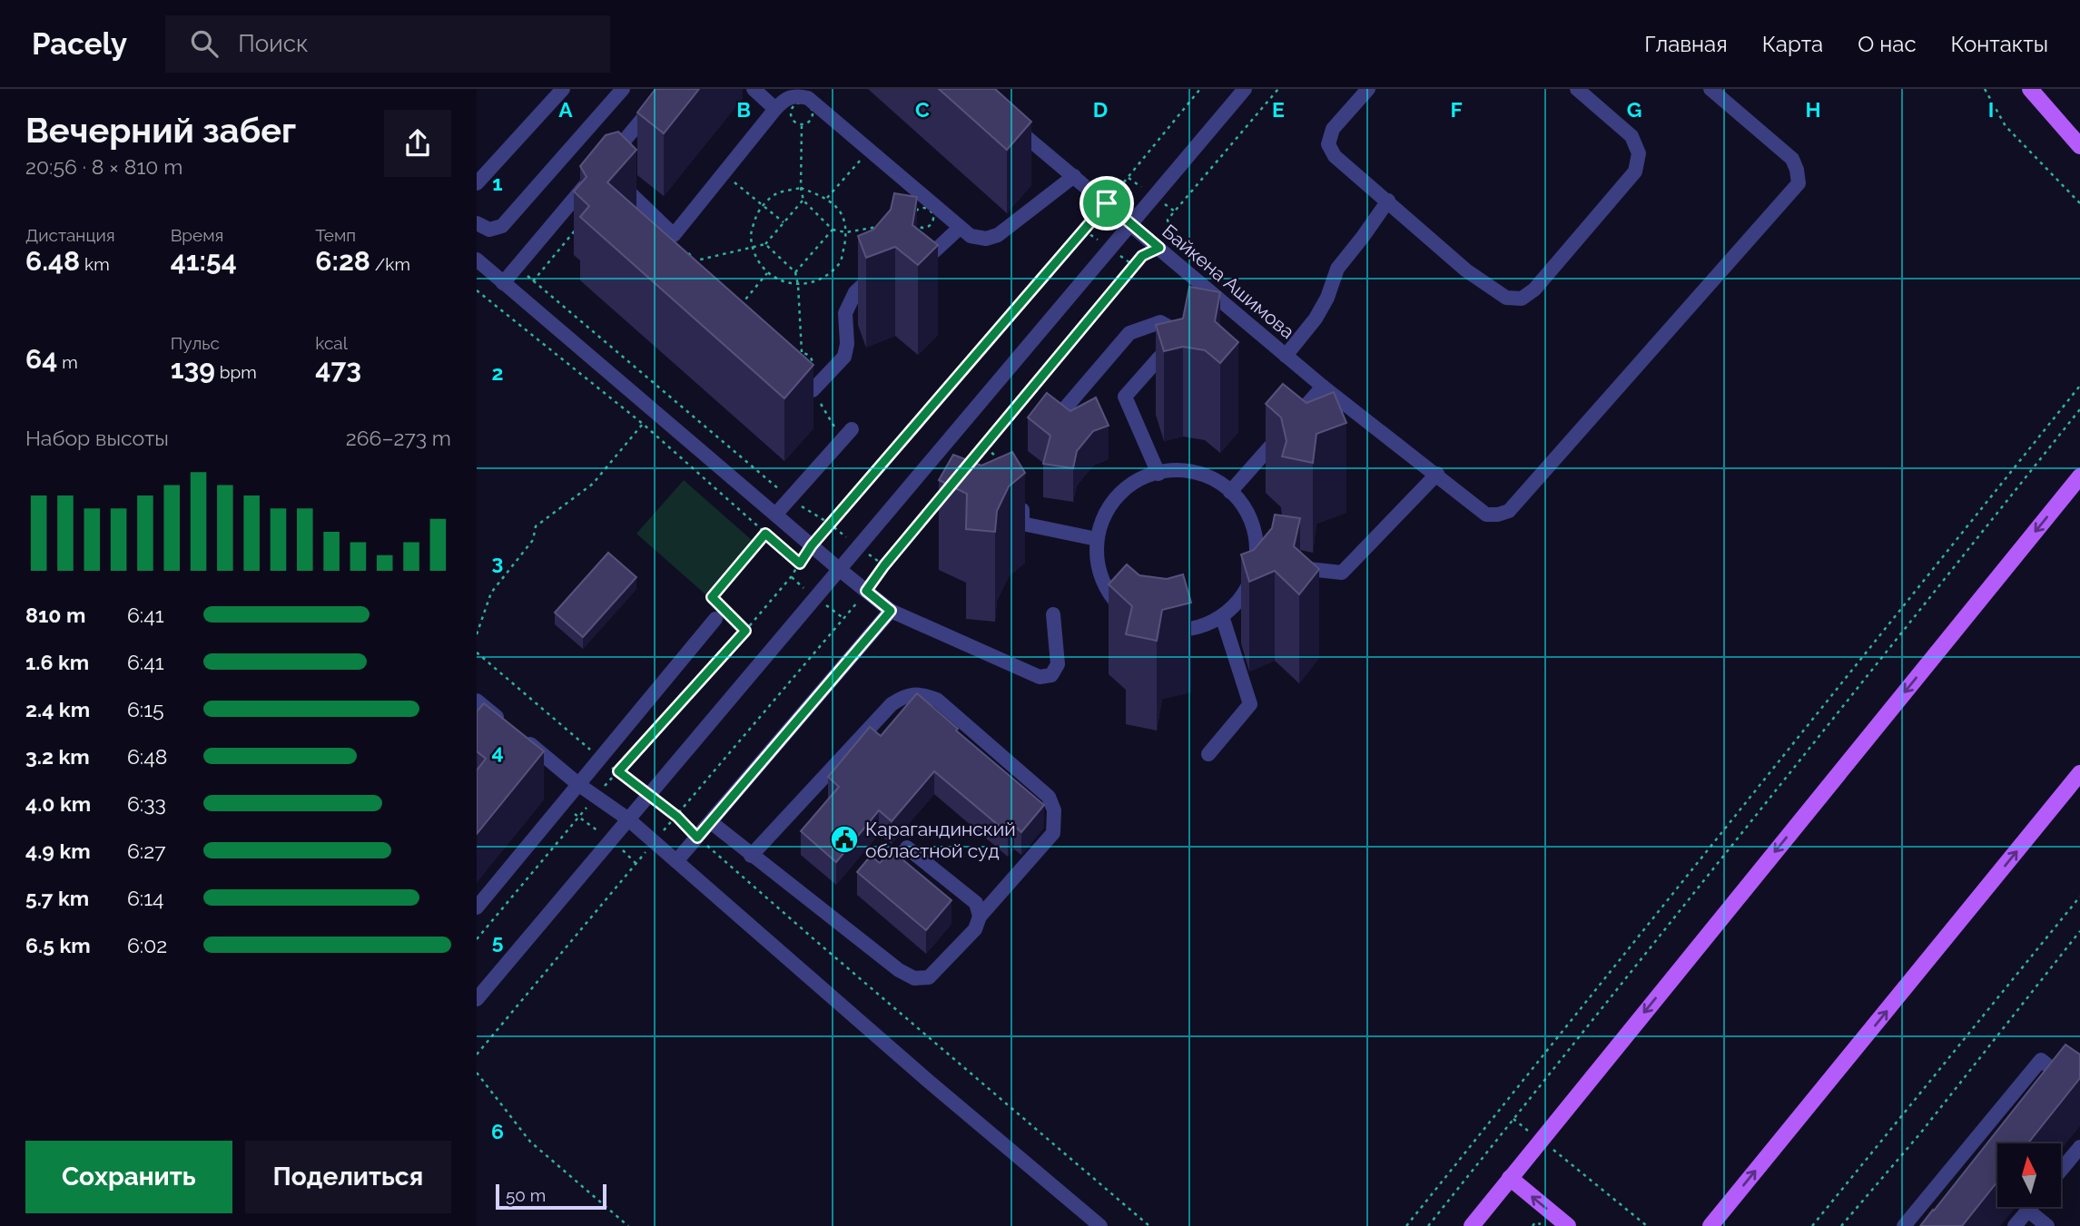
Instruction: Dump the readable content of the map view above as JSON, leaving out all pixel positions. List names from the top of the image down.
{
  "streets": {
    "street": ["Байкена Ашимова"]
  },
  "places": {
    "public building": ["Карагандинский областной суд"]
  },
  "scale_bar": "50 m",
  "north": "top",
  "page": {
    "header": "Pacely",
    "search": "Поиск",
    "nav": [
      "Главная",
      "Карта",
      "О нас",
      "Контакты"
    ],
    "heading": ["Вечерний забег", "20:56 · 8 × 810 m"],
    "stats": [
      ["Дистанция", "6.48 km"],
      ["Время", "41:54"],
      ["Темп", "6:28 /km"],
      ["64 m"],
      ["Пульс", "139 bpm"],
      ["kcal", "473"]
    ],
    "chart": ["Набор высоты", "266–273 m"],
    "list": [
      {
        "name": "810 m",
        "note": "6:41"
      },
      {
        "name": "1.6 km",
        "note": "6:41"
      },
      {
        "name": "2.4 km",
        "note": "6:15"
      },
      {
        "name": "3.2 km",
        "note": "6:48"
      },
      {
        "name": "4.0 km",
        "note": "6:33"
      },
      {
        "name": "4.9 km",
        "note": "6:27"
      },
      {
        "name": "5.7 km",
        "note": "6:14"
      },
      {
        "name": "6.5 km",
        "note": "6:02"
      }
    ],
    "buttons": ["Сохранить", "Поделиться"],
    "scale": "50 m"
  },
  "grid": {
    "columns": [
      "A",
      "B",
      "C",
      "D",
      "E",
      "F",
      "G",
      "H",
      "I"
    ],
    "rows": [
      "1",
      "2",
      "3",
      "4",
      "5",
      "6"
    ]
  }
}
